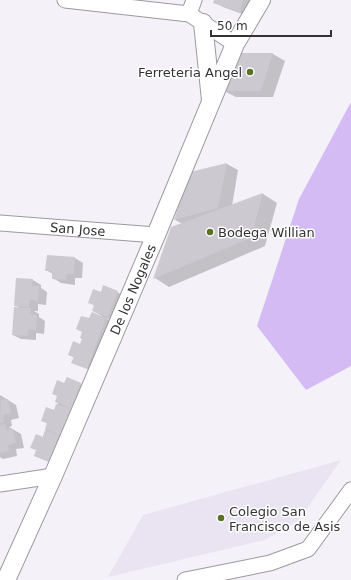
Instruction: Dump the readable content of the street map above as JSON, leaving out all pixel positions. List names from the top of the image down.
{
  "streets": {
    "street": ["San Jose", "De los Nogales"]
  },
  "crossings": [
    ["San Jose", "De los Nogales"]
  ],
  "places": ["Ferreteria Angel", "Bodega Willian", "Colegio San Francisco de Asis"],
  "scale_bar": "50 m"
}
